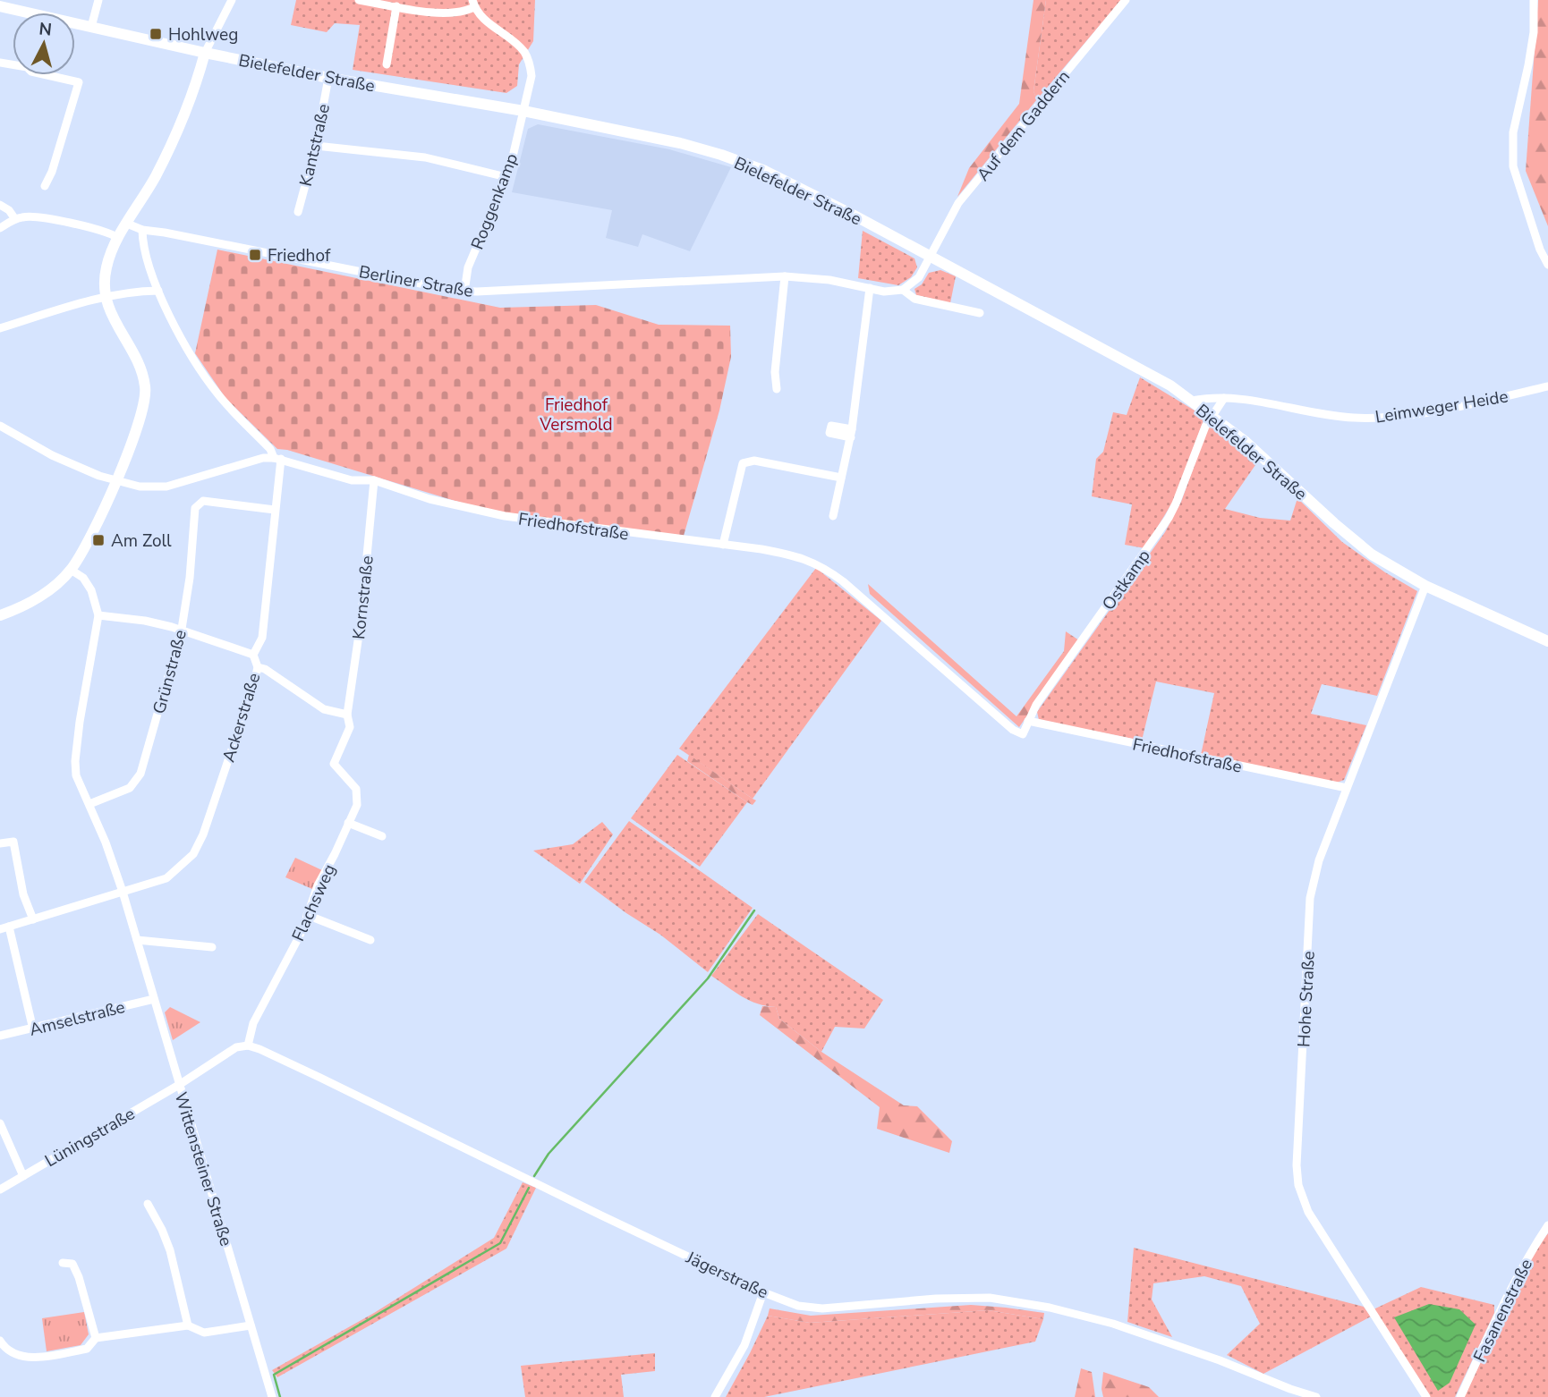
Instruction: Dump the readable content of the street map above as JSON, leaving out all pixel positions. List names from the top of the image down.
{
  "streets": {
    "main road": ["Bielefelder Straße"],
    "street": [
      "Auf dem Gaddern",
      "Kantstraße",
      "Roggenkamp",
      "Berliner Straße",
      "Leimweger Heide",
      "Friedhofstraße",
      "Ostkamp",
      "Kornstraße",
      "Grünstraße",
      "Ackerstraße",
      "Flachsweg",
      "Hohe Straße",
      "Amselstraße",
      "Lüningstraße",
      "Wittensteiner Straße",
      "Jägerstraße",
      "Fasanenstraße"
    ]
  },
  "crossings": [
    ["Bielefelder Straße", "Auf dem Gaddern"],
    ["Bielefelder Straße", "Kantstraße"],
    ["Bielefelder Straße", "Roggenkamp"],
    ["Bielefelder Straße", "Leimweger Heide"],
    ["Bielefelder Straße", "Ostkamp"],
    ["Bielefelder Straße", "Hohe Straße"],
    ["Roggenkamp", "Berliner Straße"],
    ["Friedhofstraße", "Ostkamp"],
    ["Friedhofstraße", "Kornstraße"],
    ["Friedhofstraße", "Ackerstraße"],
    ["Friedhofstraße", "Hohe Straße"],
    ["Kornstraße", "Flachsweg"],
    ["Grünstraße", "Ackerstraße"],
    ["Grünstraße", "Wittensteiner Straße"],
    ["Ackerstraße", "Wittensteiner Straße"],
    ["Flachsweg", "Jägerstraße"],
    ["Amselstraße", "Wittensteiner Straße"],
    ["Lüningstraße", "Wittensteiner Straße"]
  ],
  "parks": ["Friedhof Versmold"],
  "places": {
    "transit": ["Hohlweg", "Friedhof", "Am Zoll"]
  },
  "north": "top"
}
